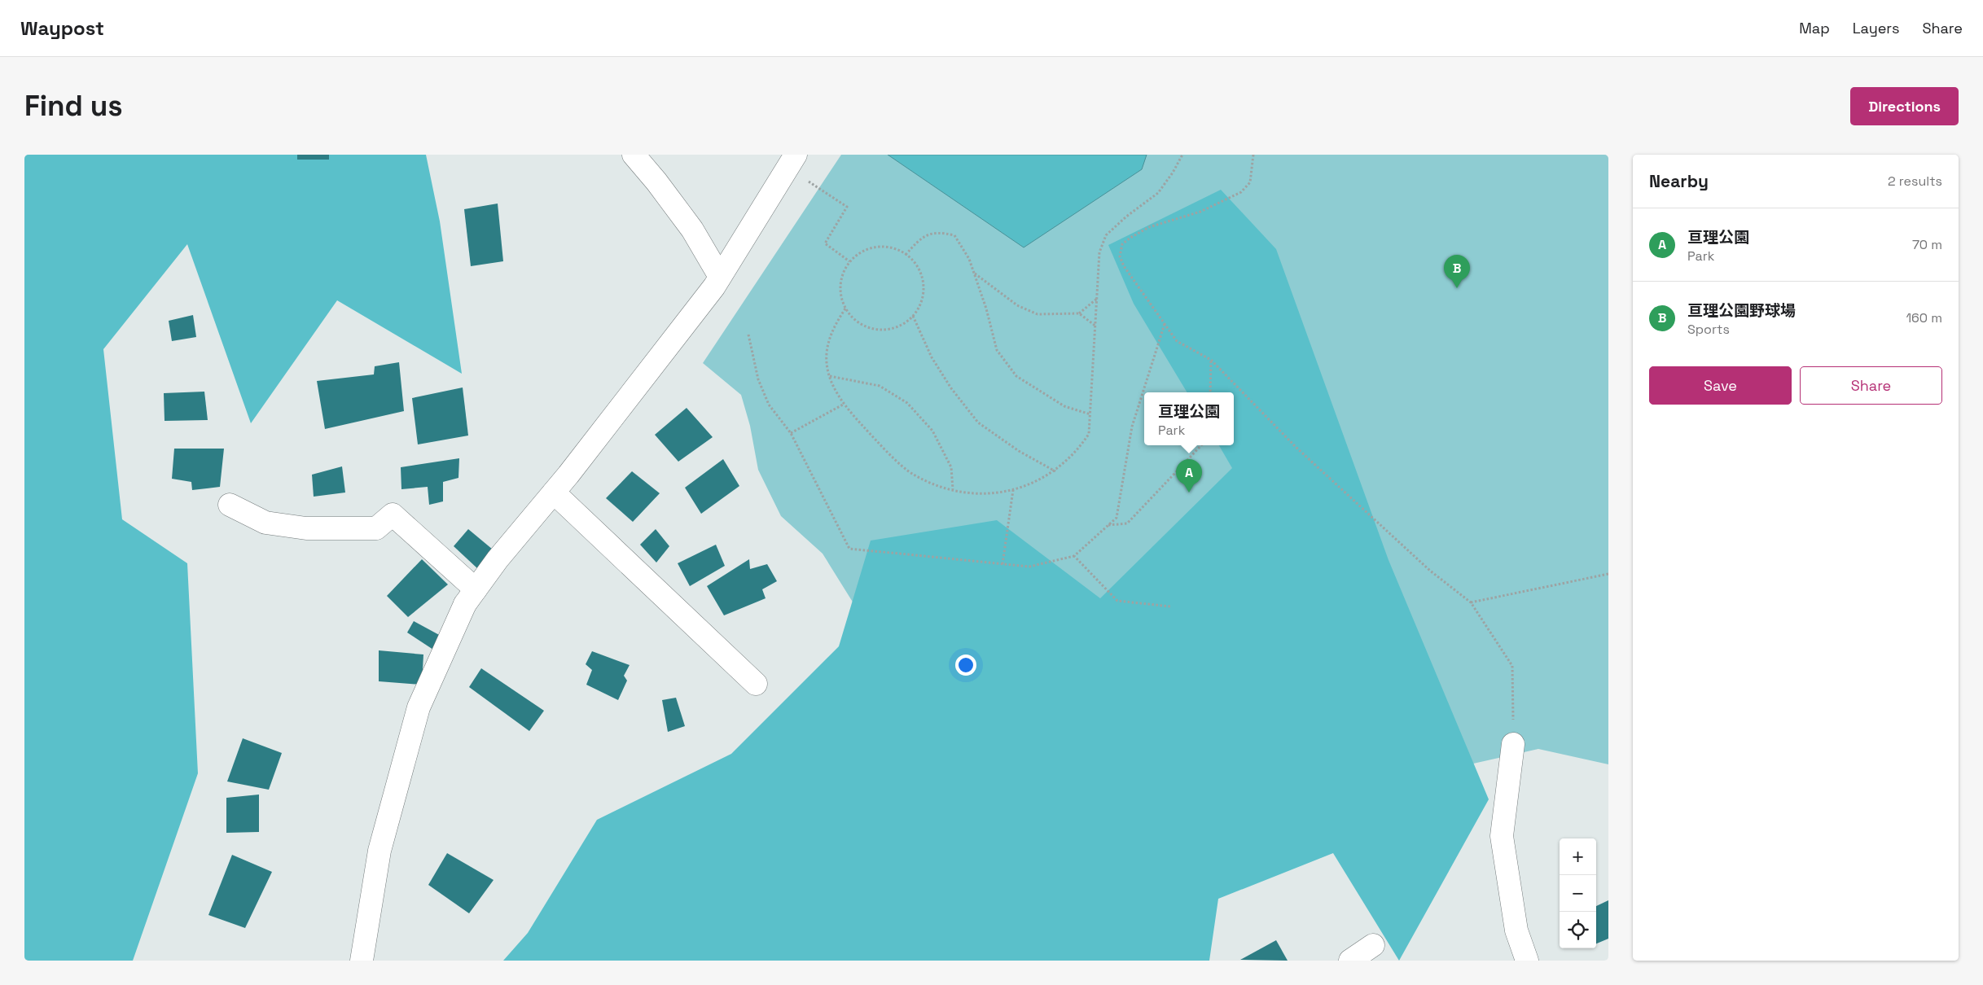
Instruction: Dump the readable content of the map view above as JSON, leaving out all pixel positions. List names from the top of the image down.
{
  "page": {
    "header": "Waypost",
    "nav": ["Map", "Layers", "Share"],
    "buttons": [
      "Directions",
      ["Save", "Share"]
    ],
    "title": "Find us",
    "heading": ["Nearby", "2 results"],
    "list": [
      {
        "mark": "A",
        "name": "亘理公園",
        "note": "Park",
        "value": "70 m"
      },
      {
        "mark": "B",
        "name": "亘理公園野球場",
        "note": "Sports",
        "value": "160 m"
      }
    ],
    "pins": ["B", "A"],
    "popup": ["亘理公園", "Park"],
    "map_buttons": ["+", "−"]
  }
}
